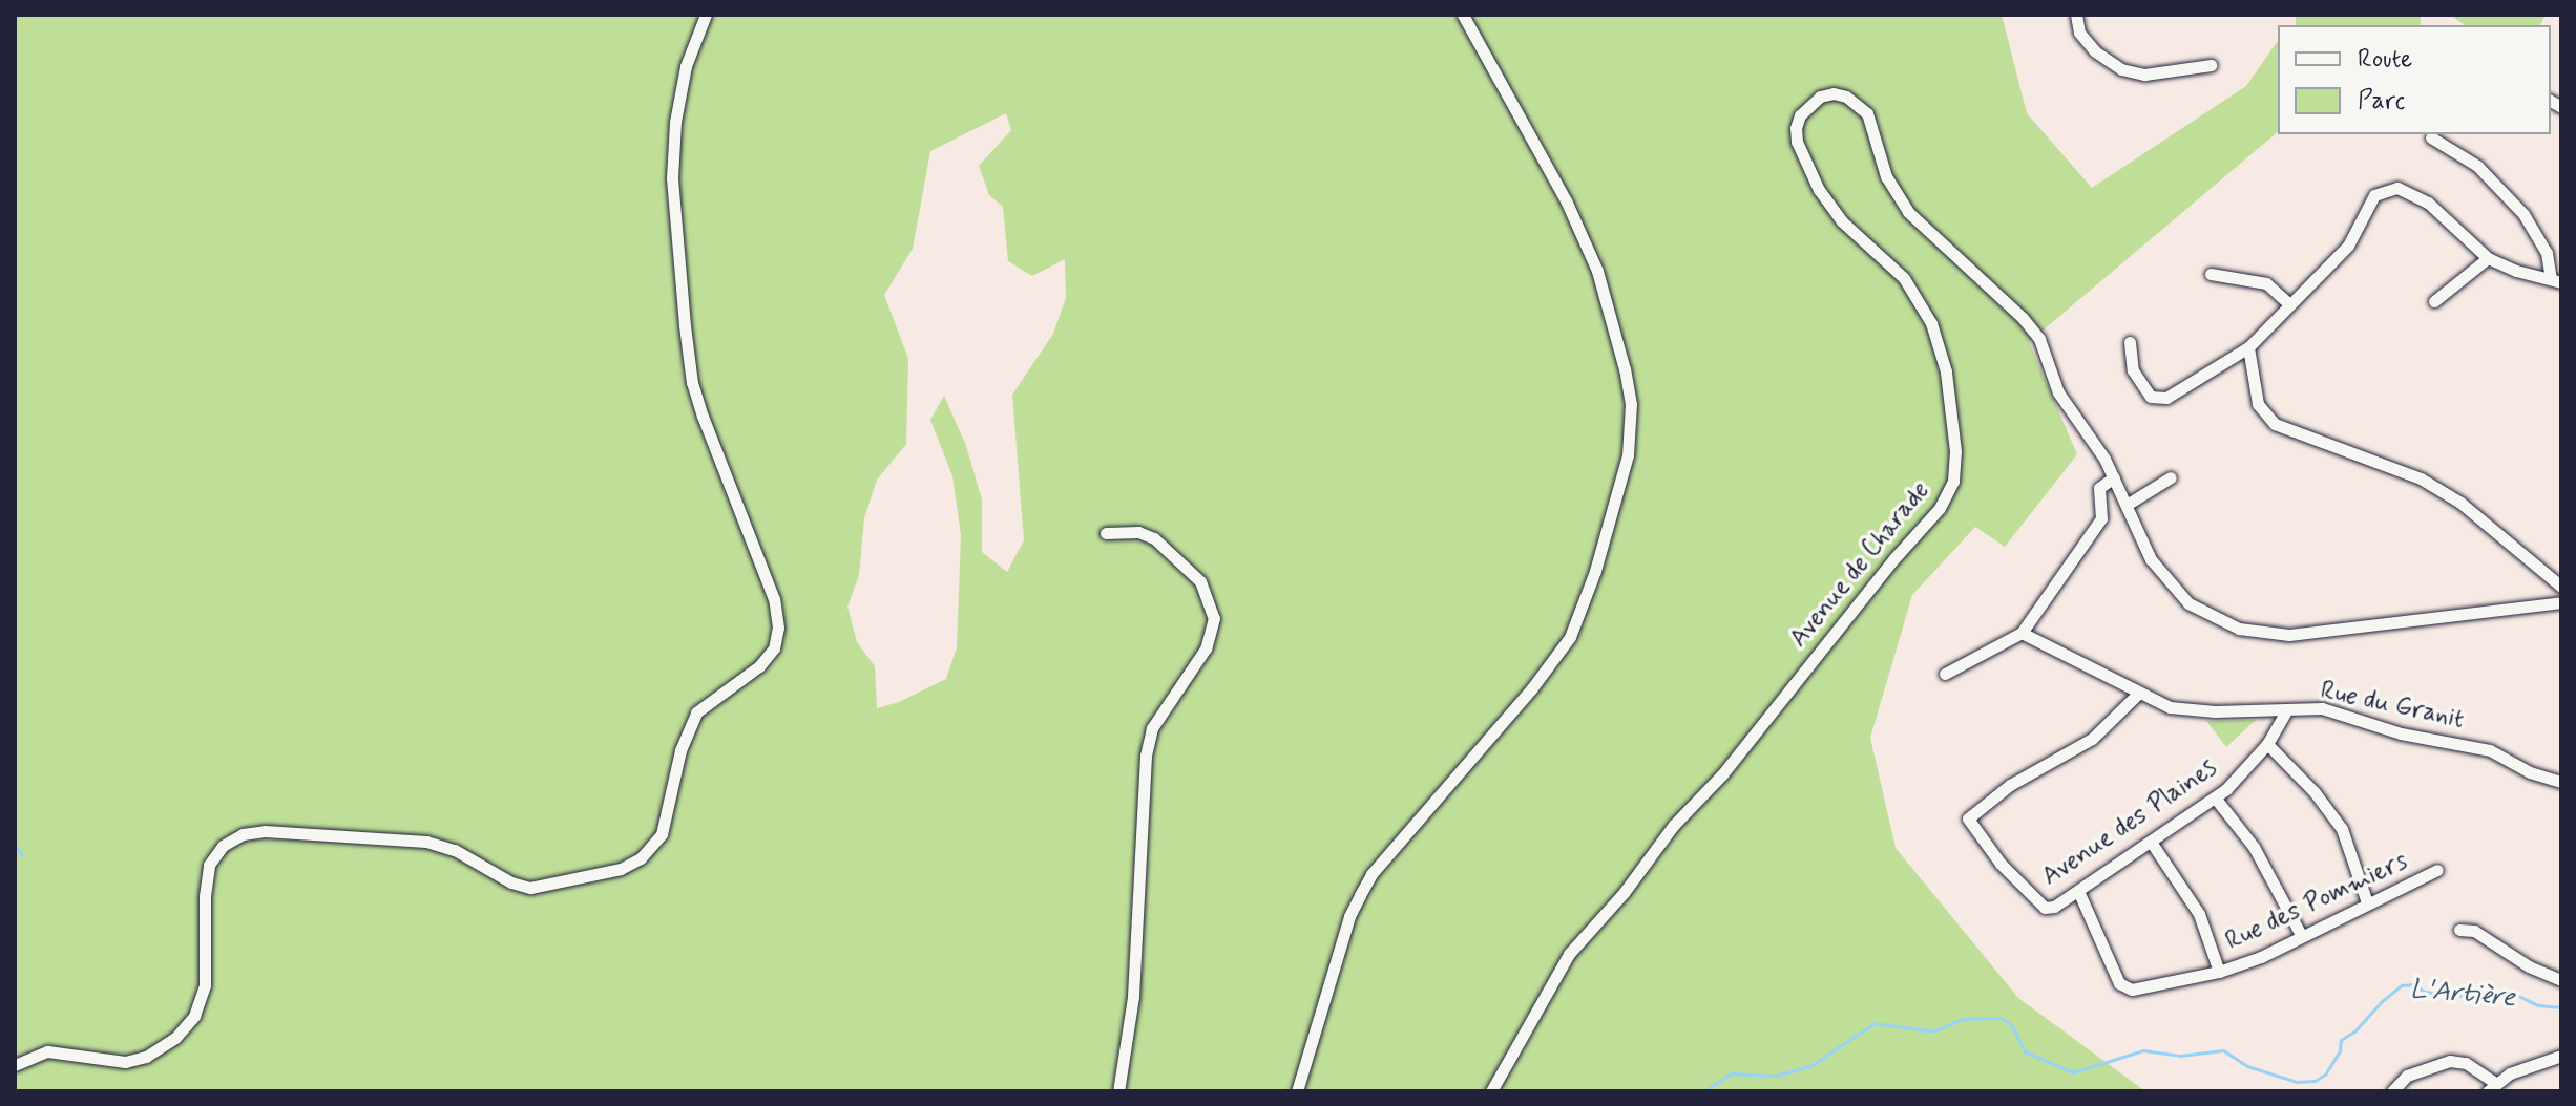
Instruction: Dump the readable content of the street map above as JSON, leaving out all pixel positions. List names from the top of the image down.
{
  "streets": {
    "street": [
      "Avenue de Charade",
      "Rue du Granit",
      "Avenue des Plaines",
      "Rue des Pommiers"
    ]
  },
  "crossings": [
    ["Rue du Granit", "Avenue des Plaines"],
    ["Avenue des Plaines", "Rue des Pommiers"]
  ],
  "water": ["L'Artière"],
  "legend": ["Route", "Parc"]
}
